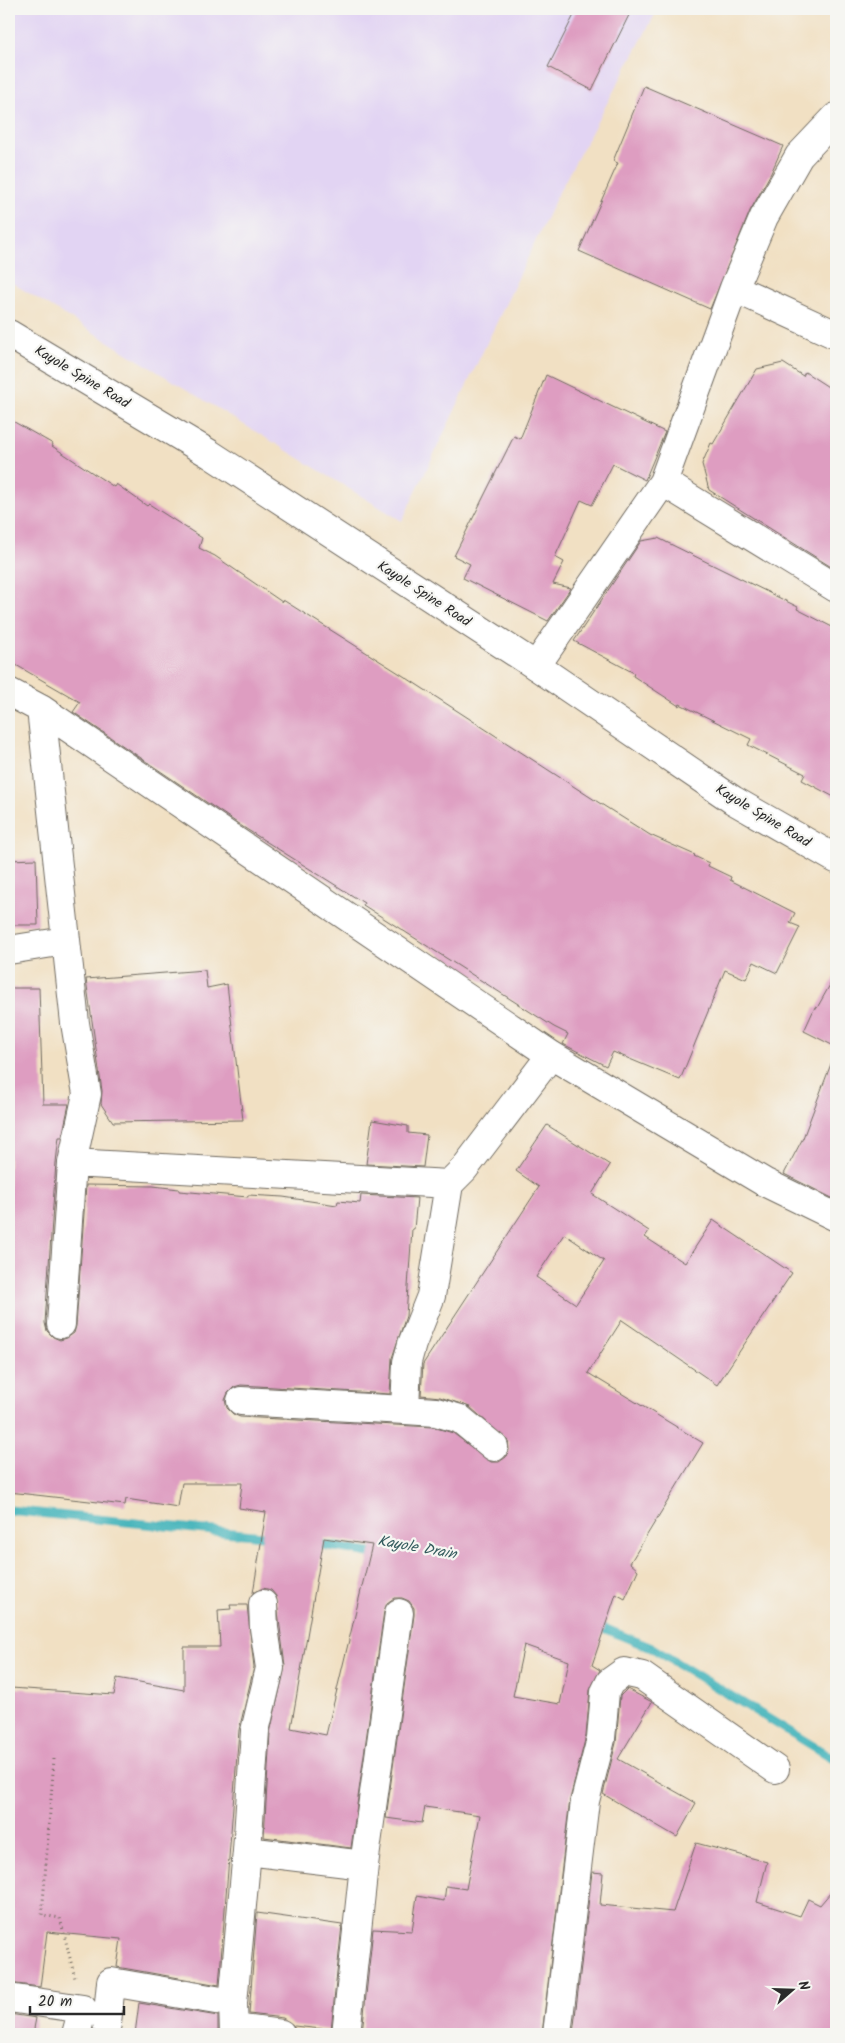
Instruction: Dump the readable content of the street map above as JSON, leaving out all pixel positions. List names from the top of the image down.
{
  "streets": {
    "street": ["Kayole Spine Road"]
  },
  "water": ["Kayole Drain"],
  "scale_bar": "20 m",
  "north": "right"
}
